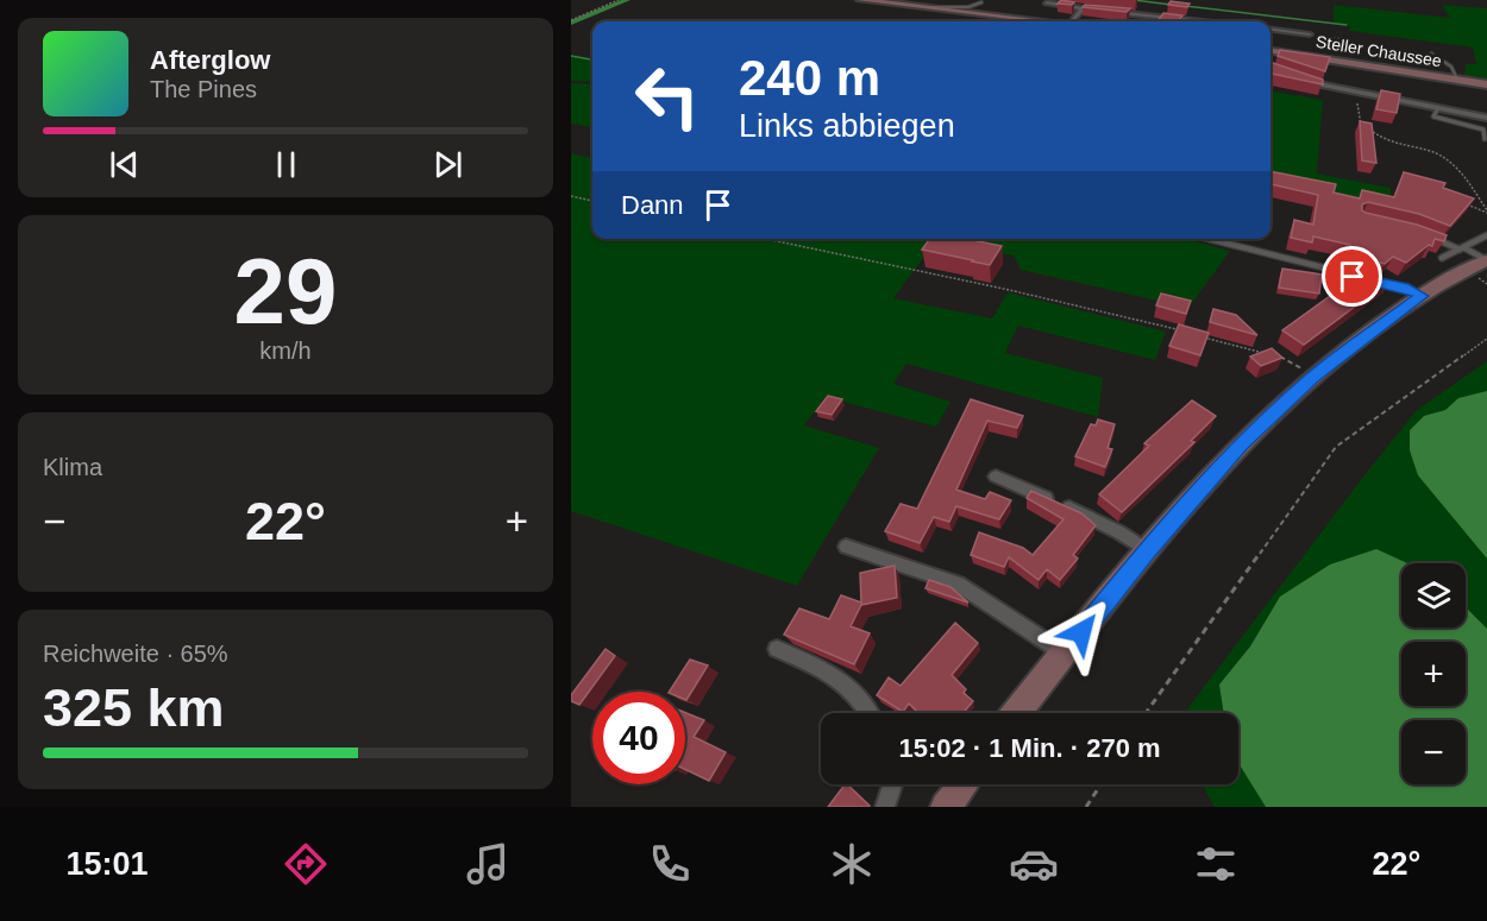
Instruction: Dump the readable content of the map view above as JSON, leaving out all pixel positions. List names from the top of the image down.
{
  "streets": {
    "street": ["Steller Chaussee"]
  },
  "page": {
    "turn": ["240 m", "Links abbiegen"],
    "song": ["Afterglow", "The Pines"],
    "then": "Dann",
    "tile": [
      ["29", "km/h"],
      "Klima",
      ["Reichweite · 65%", "325 km"]
    ],
    "heat": ["−", "22°", "+"],
    "map_buttons": ["+", "−"],
    "limit": "40",
    "trip": "15:02 · 1 Min. · 270 m",
    "tabs": ["15:01", "22°"]
  }
}
